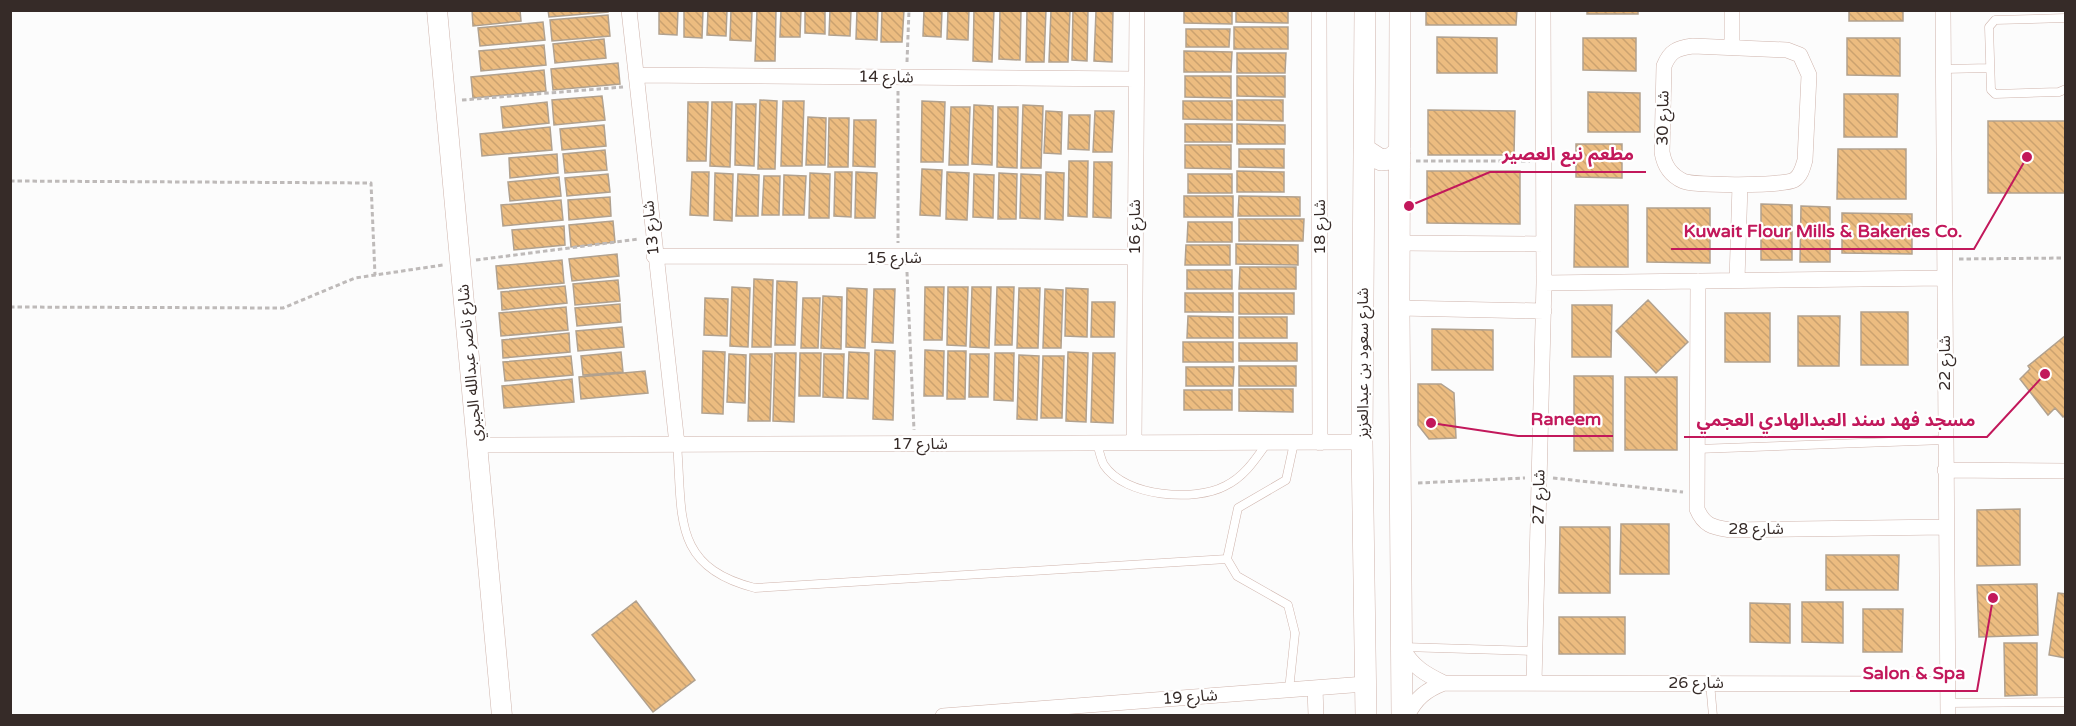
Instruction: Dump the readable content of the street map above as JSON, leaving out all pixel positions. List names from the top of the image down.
{
  "streets": {
    "main road": ["شارع سعود بن عبدالعزيز"],
    "street": [
      "شارع 14",
      "شارع 30",
      "شارع 16",
      "شارع 18",
      "شارع 13",
      "شارع 15",
      "شارع ناصر عبدالله الجبري",
      "شارع 22",
      "شارع 17",
      "شارع 27",
      "شارع 28",
      "شارع 26",
      "شارع 19"
    ]
  },
  "crossings": [
    ["شارع 14", "شارع 16"],
    ["شارع 14", "شارع 13"],
    ["شارع 16", "شارع 15"],
    ["شارع 16", "شارع 17"],
    ["شارع 18", "شارع 17"],
    ["شارع 13", "شارع 15"],
    ["شارع 13", "شارع 17"],
    ["شارع ناصر عبدالله الجبري", "شارع 17"],
    ["شارع سعود بن عبدالعزيز", "شارع 17"],
    ["شارع سعود بن عبدالعزيز", "شارع 19"],
    ["شارع 22", "شارع 28"],
    ["شارع 22", "شارع 26"],
    ["شارع 27", "شارع 26"]
  ],
  "places": [
    "Kuwait Flour Mills & Bakeries Co.",
    "مطعم نبع العصير",
    "مسجد فهد سند العبدالهادي العجمي",
    "Raneem",
    "Salon & Spa"
  ]
}
